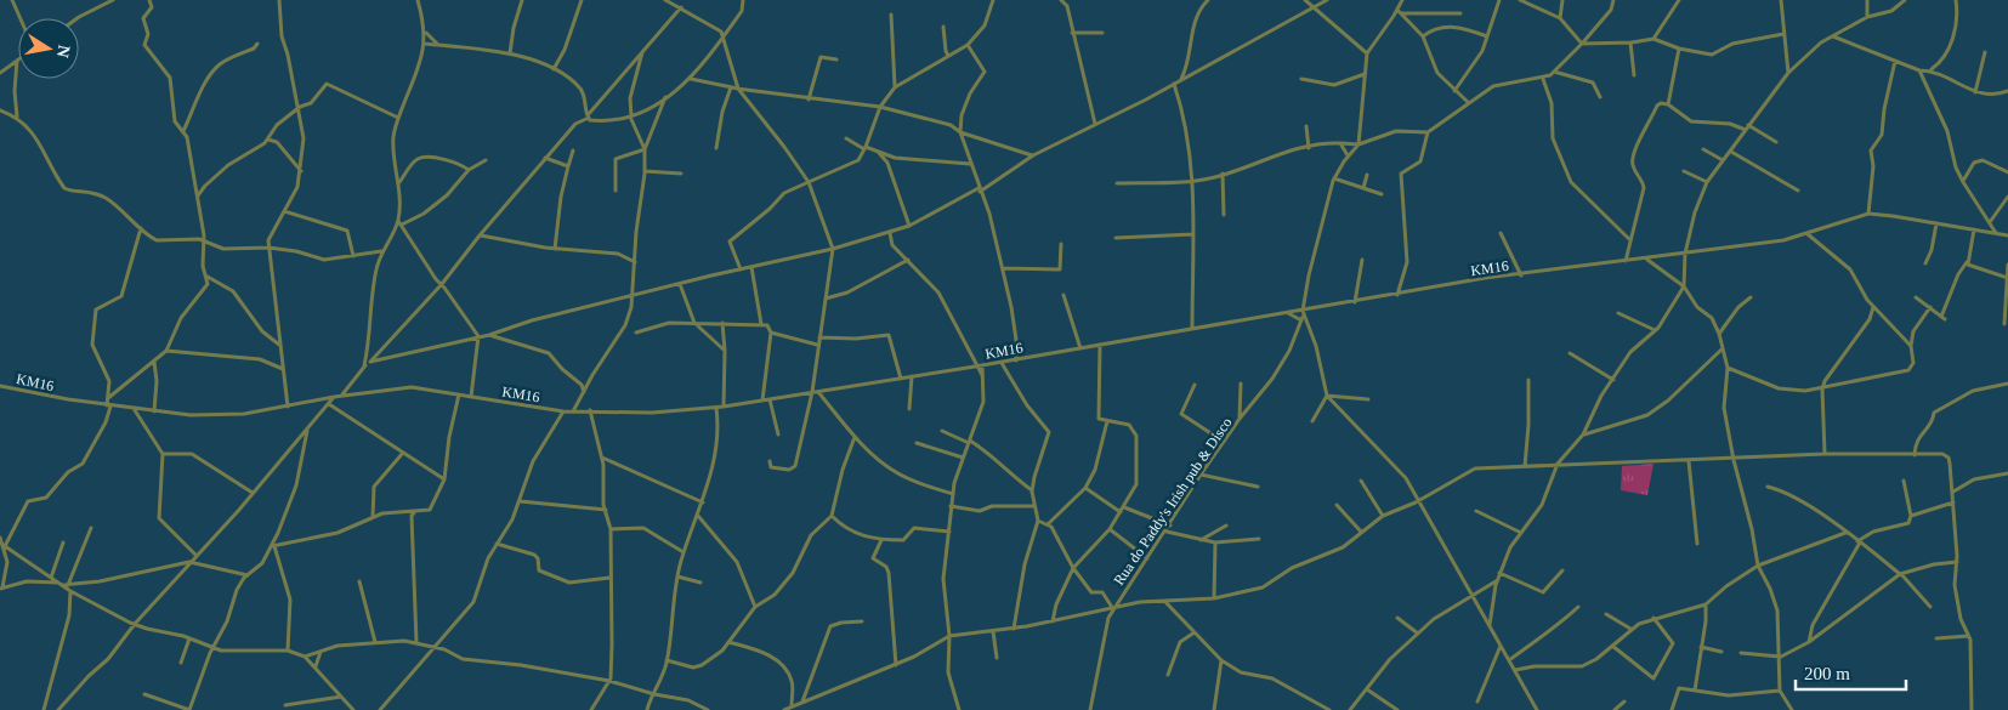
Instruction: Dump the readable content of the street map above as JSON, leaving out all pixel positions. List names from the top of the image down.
{
  "streets": {
    "street": ["KM16", "Rua do Paddy's Irish pub & Disco"]
  },
  "crossings": [
    ["KM16", "Rua do Paddy's Irish pub & Disco"]
  ],
  "scale_bar": "200 m",
  "north": "right"
}
